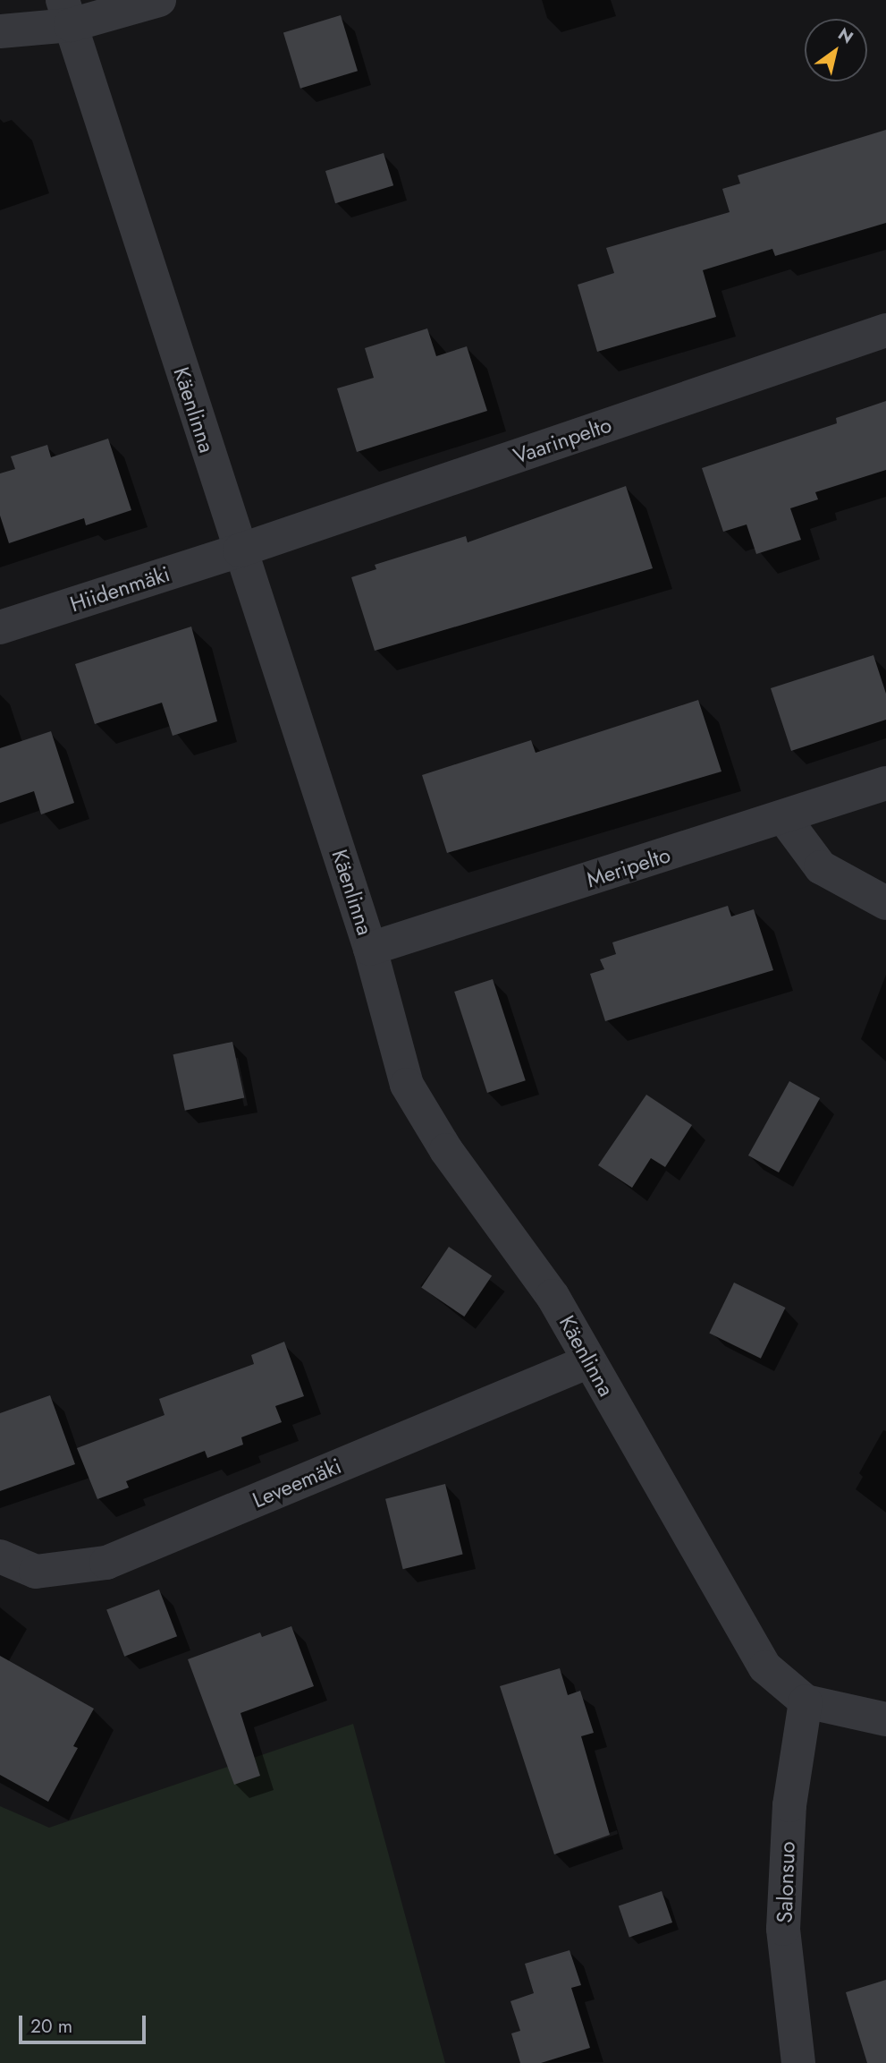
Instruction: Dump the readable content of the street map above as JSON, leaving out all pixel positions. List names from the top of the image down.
{
  "streets": {
    "street": [
      "Käenlinna",
      "Vaarinpelto",
      "Hiidenmäki",
      "Meripelto",
      "Leveemäki",
      "Salonsuo"
    ]
  },
  "crossings": [
    ["Käenlinna", "Vaarinpelto"],
    ["Käenlinna", "Hiidenmäki"],
    ["Käenlinna", "Meripelto"],
    ["Käenlinna", "Leveemäki"],
    ["Käenlinna", "Salonsuo"],
    ["Vaarinpelto", "Hiidenmäki"]
  ],
  "scale_bar": "20 m",
  "north": "top right"
}
